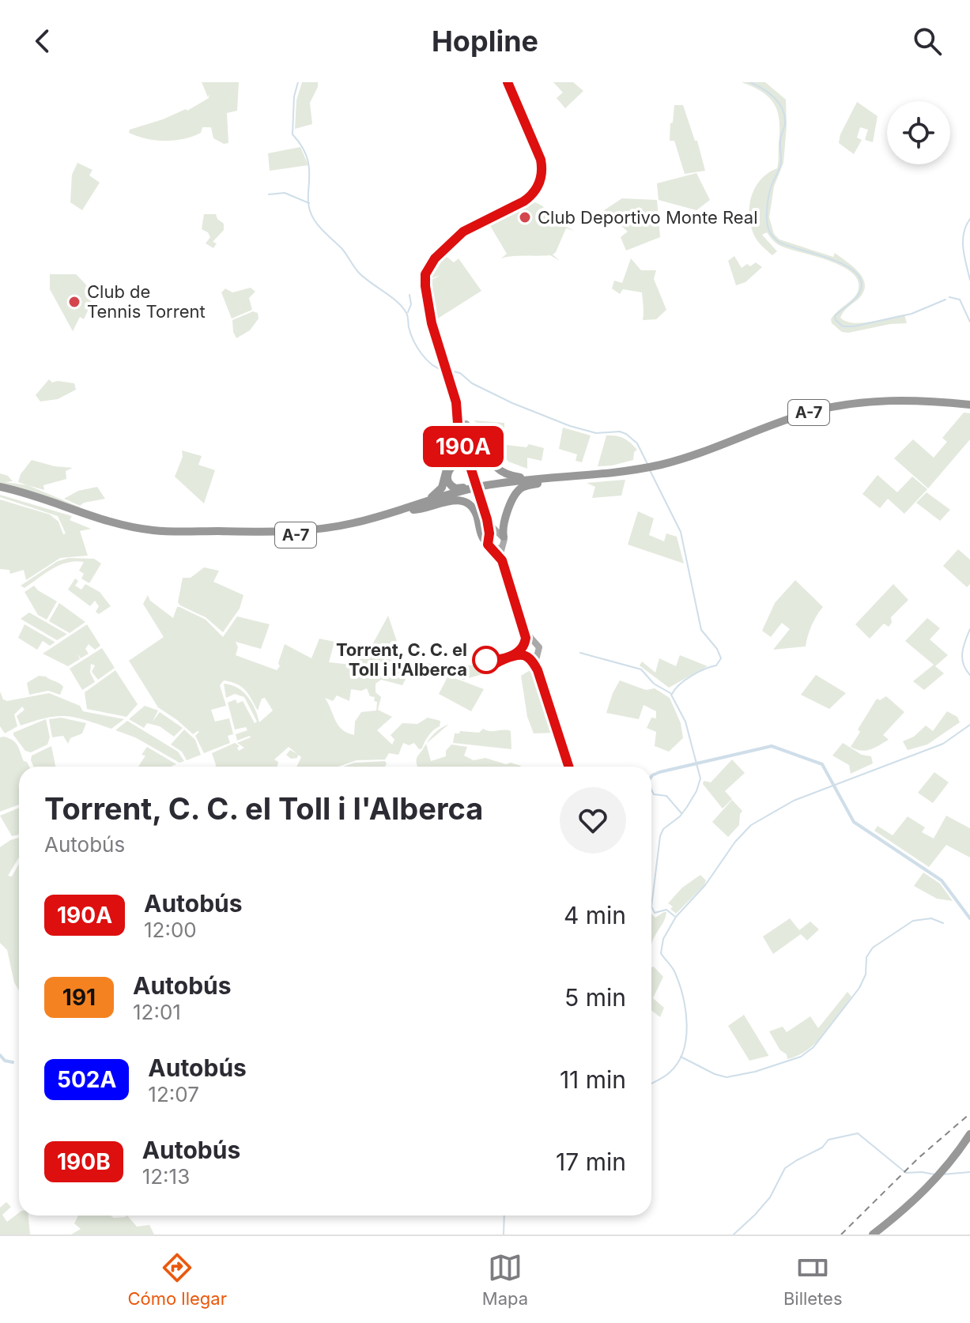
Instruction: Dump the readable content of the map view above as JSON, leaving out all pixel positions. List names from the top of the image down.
{
  "streets": {
    "highway": ["A-7"]
  },
  "places": ["Club Deportivo Monte Real", "Club de Tennis Torrent", "Torrent, C. C. el Toll i l'Alberca"],
  "lines": ["bus line 190A"],
  "page": {
    "header": "Hopline",
    "on_map": "190A",
    "heading": ["Torrent, C. C. el Toll i l'Alberca", "Autobús"],
    "list": [
      {
        "mark": "190A",
        "name": "Autobús",
        "note": "12:00",
        "value": "4 min"
      },
      {
        "mark": "191",
        "name": "Autobús",
        "note": "12:01",
        "value": "5 min"
      },
      {
        "mark": "502A",
        "name": "Autobús",
        "note": "12:07",
        "value": "11 min"
      },
      {
        "mark": "190B",
        "name": "Autobús",
        "note": "12:13",
        "value": "17 min"
      }
    ],
    "tabs": ["Cómo llegar", "Mapa", "Billetes"]
  }
}
